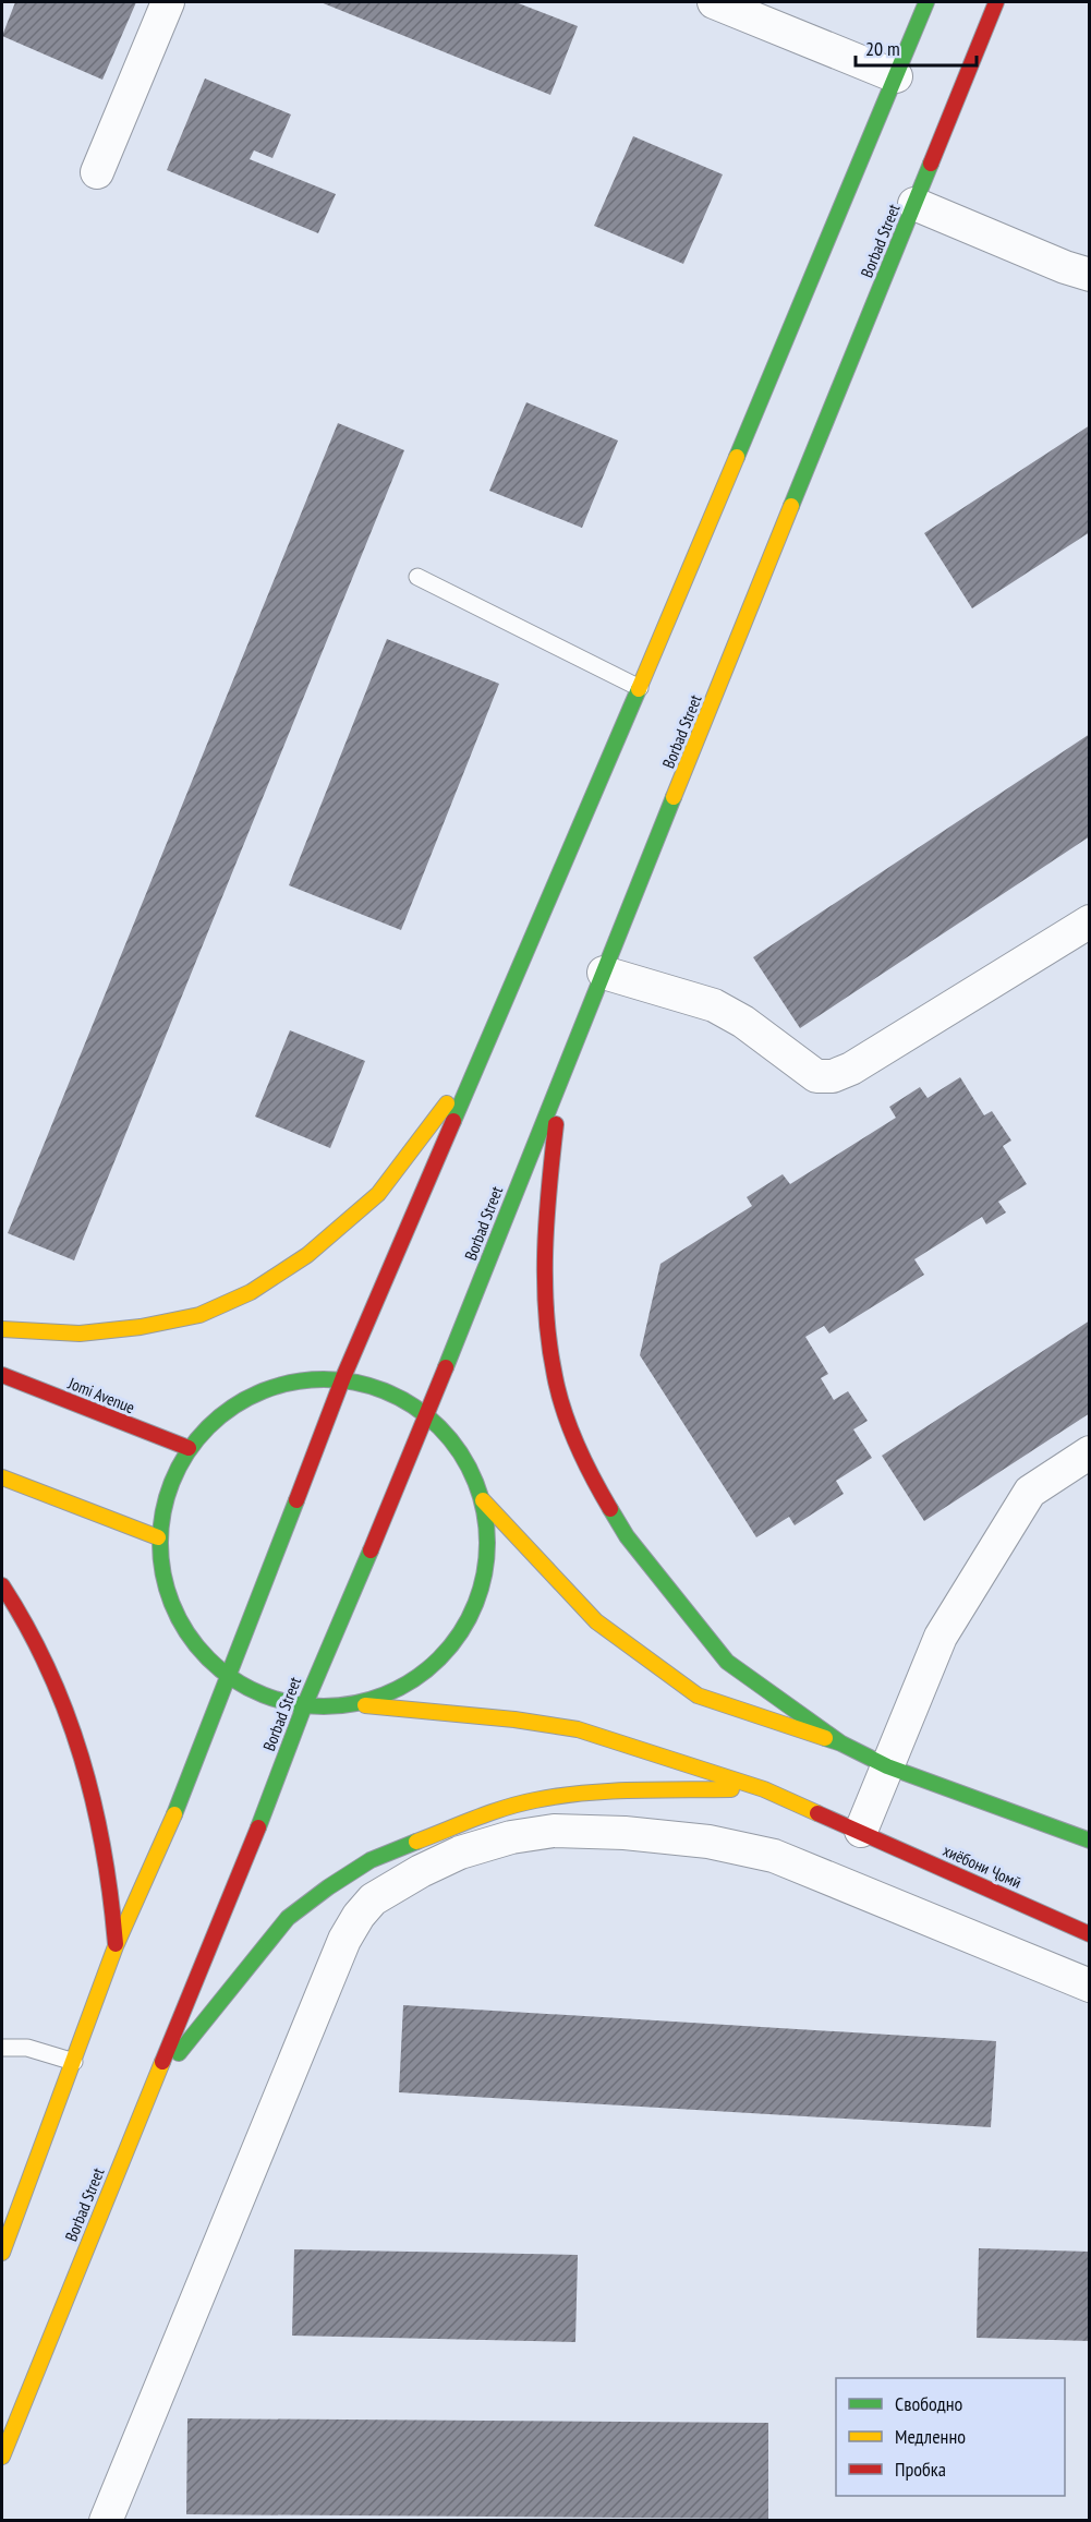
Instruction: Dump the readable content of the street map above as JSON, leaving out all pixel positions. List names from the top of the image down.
{
  "streets": {
    "main road": ["Borbad Street", "Jomi Avenue", "хиёбони Ҷомӣ"]
  },
  "legend": ["Свободно", "Медленно", "Пробка"],
  "scale_bar": "20 m"
}
